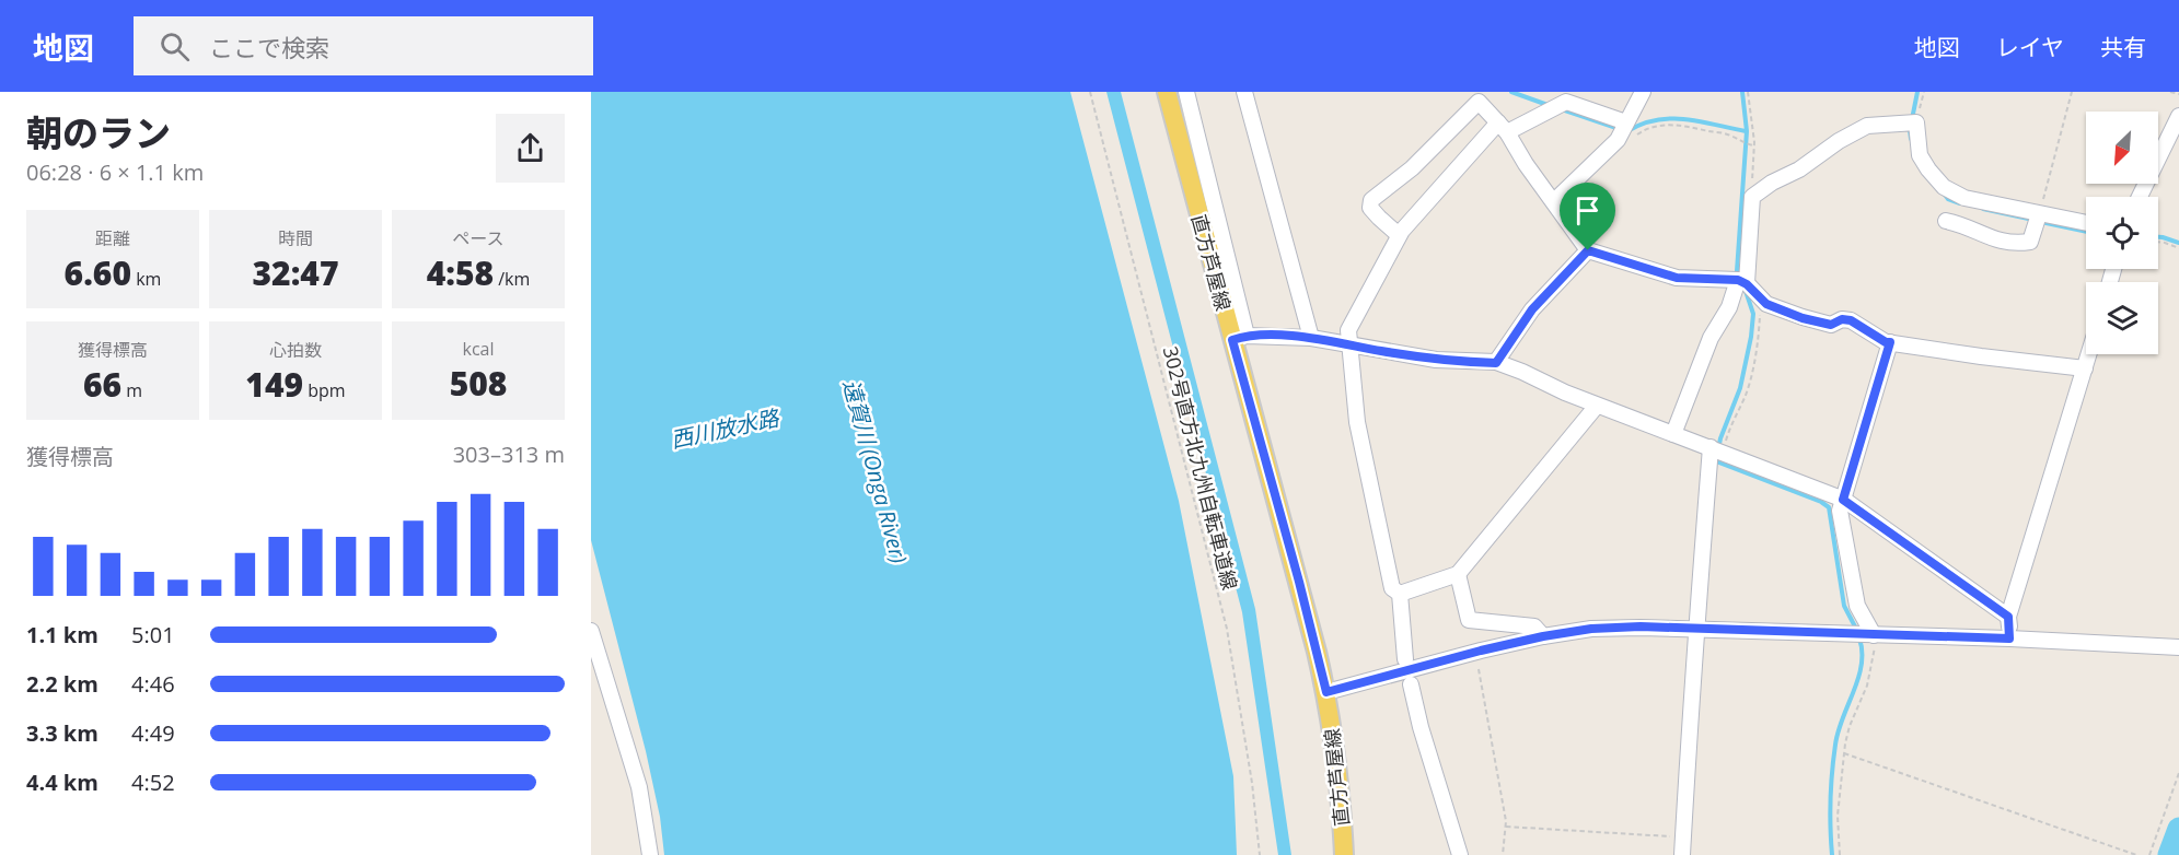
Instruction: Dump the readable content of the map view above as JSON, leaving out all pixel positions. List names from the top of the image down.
{
  "streets": {
    "main road": ["直方芦屋線"],
    "path": ["302号直方北九州自転車道線"]
  },
  "water": ["西川放水路", "遠賀川 (Onga River)"],
  "north": "bottom left",
  "page": {
    "header": "地図",
    "search": "ここで検索",
    "nav": ["地図", "レイヤ", "共有"],
    "heading": ["朝のラン", "06:28 · 6 × 1.1 km"],
    "stats": [
      ["距離", "6.60 km"],
      ["時間", "32:47"],
      ["ペース", "4:58 /km"],
      ["獲得標高", "66 m"],
      ["心拍数", "149 bpm"],
      ["kcal", "508"]
    ],
    "chart": ["獲得標高", "303–313 m"],
    "list": [
      {
        "name": "1.1 km",
        "note": "5:01"
      },
      {
        "name": "2.2 km",
        "note": "4:46"
      },
      {
        "name": "3.3 km",
        "note": "4:49"
      },
      {
        "name": "4.4 km",
        "note": "4:52"
      }
    ]
  }
}
